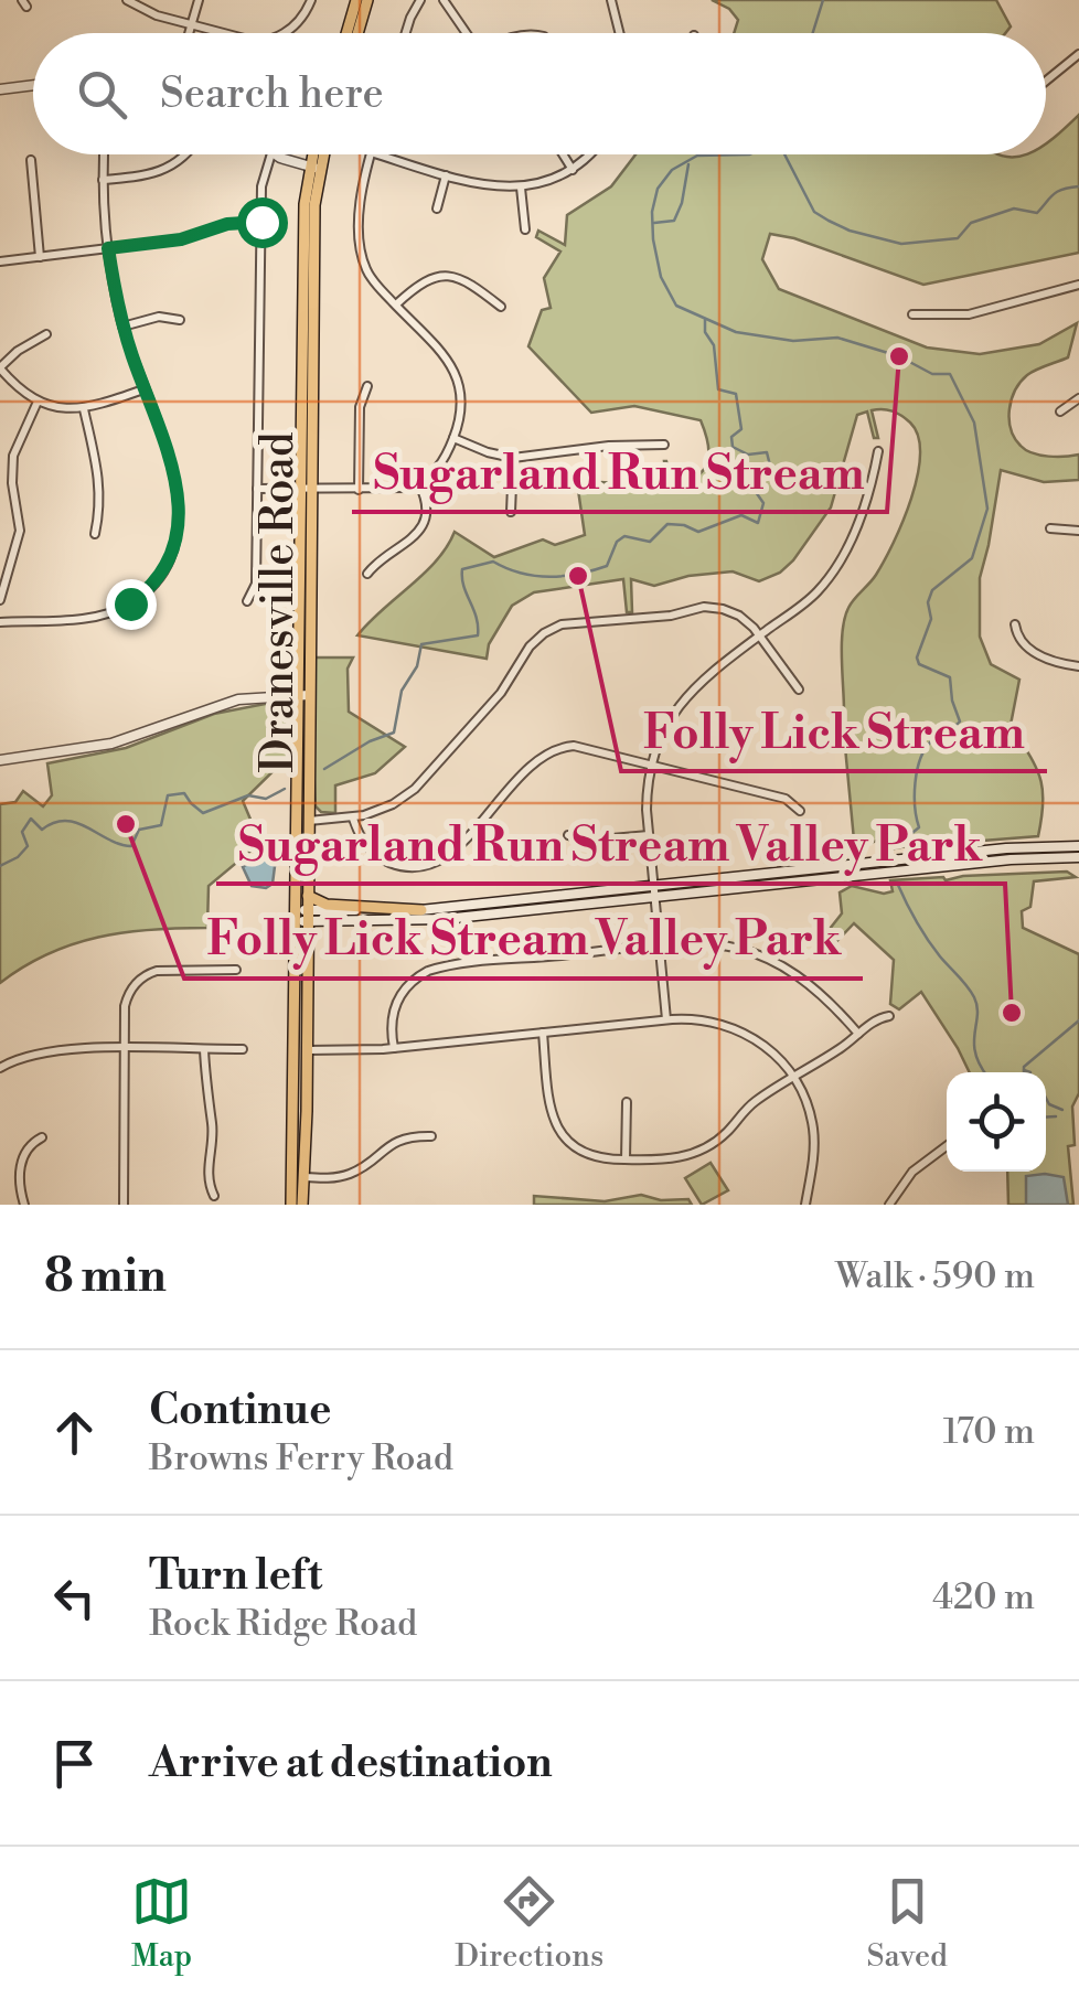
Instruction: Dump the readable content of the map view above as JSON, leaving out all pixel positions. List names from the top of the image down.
{
  "streets": {
    "main road": ["Dranesville Road"]
  },
  "places": [
    "Sugarland Run Stream",
    "Folly Lick Stream",
    "Folly Lick Stream Valley Park",
    "Sugarland Run Stream Valley Park"
  ],
  "page": {
    "search": "Search here",
    "heading": ["8 min", "Walk · 590 m"],
    "list": [
      ["Continue", "Browns Ferry Road", "170 m"],
      ["Turn left", "Rock Ridge Road", "420 m"],
      "Arrive at destination"
    ],
    "nav": ["Map", "Directions", "Saved"]
  }
}
